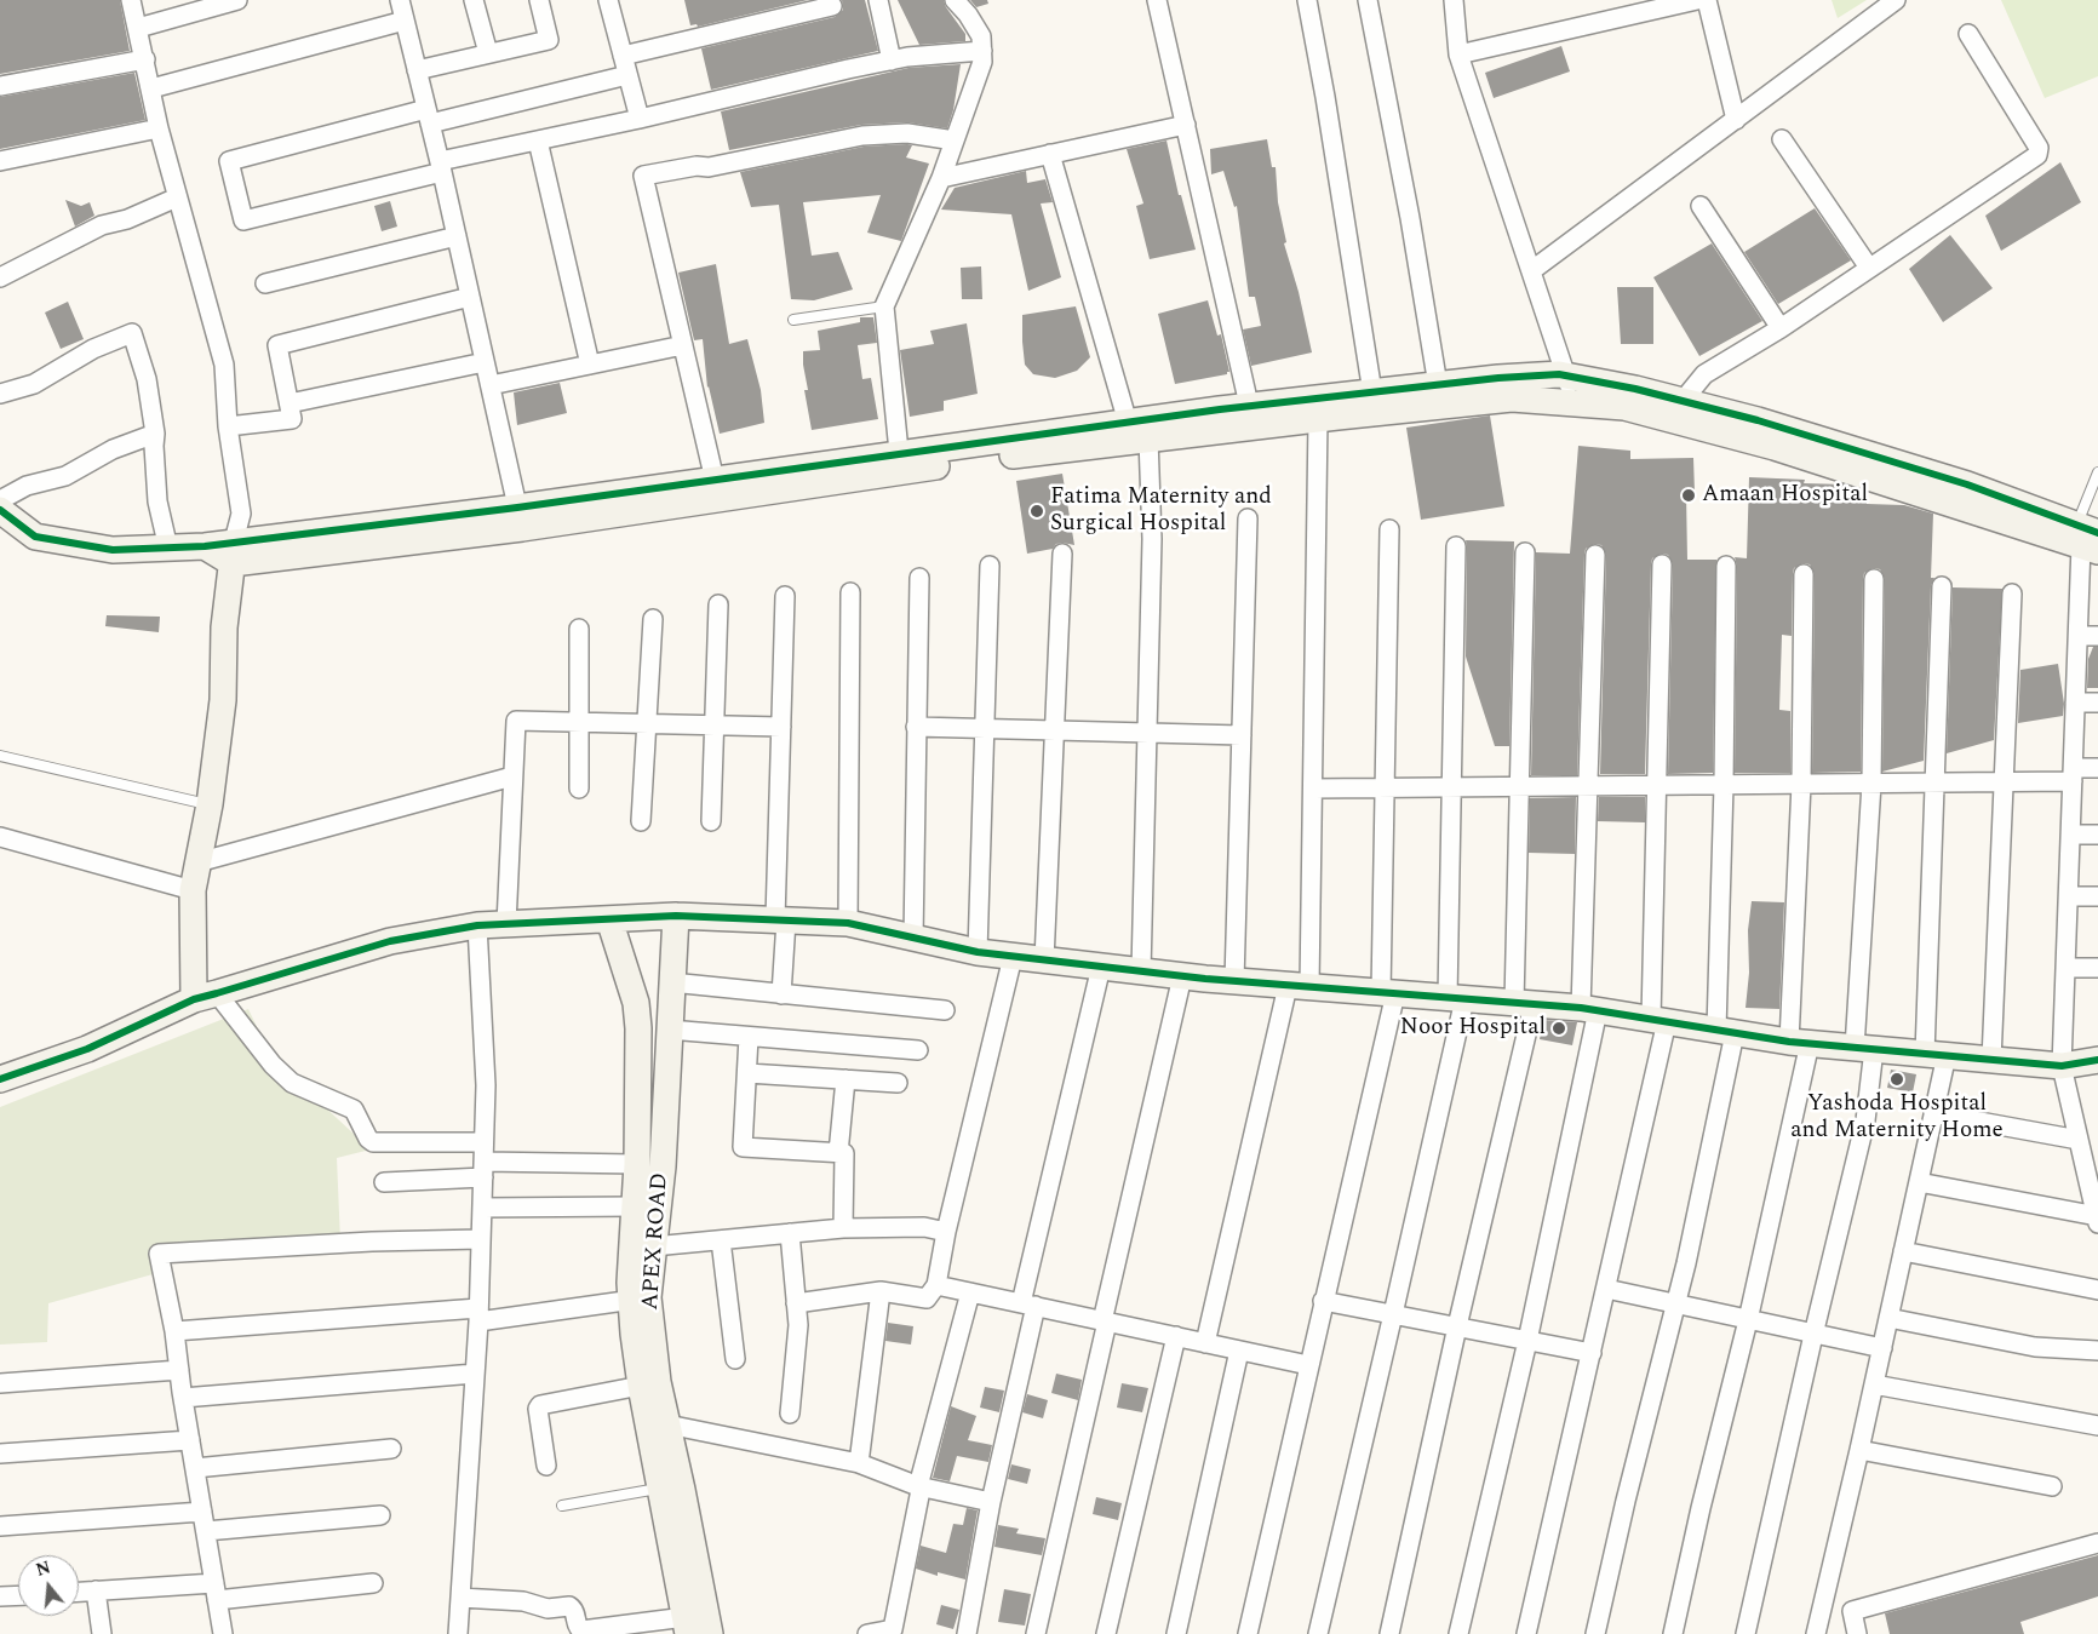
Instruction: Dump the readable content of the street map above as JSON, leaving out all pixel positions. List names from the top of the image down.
{
  "streets": {
    "street": ["APEX ROAD"]
  },
  "places": [
    "Amaan Hospital",
    "Fatima Maternity and Surgical Hospital",
    "Noor Hospital",
    "Yashoda Hospital and Maternity Home"
  ],
  "north": "top"
}
